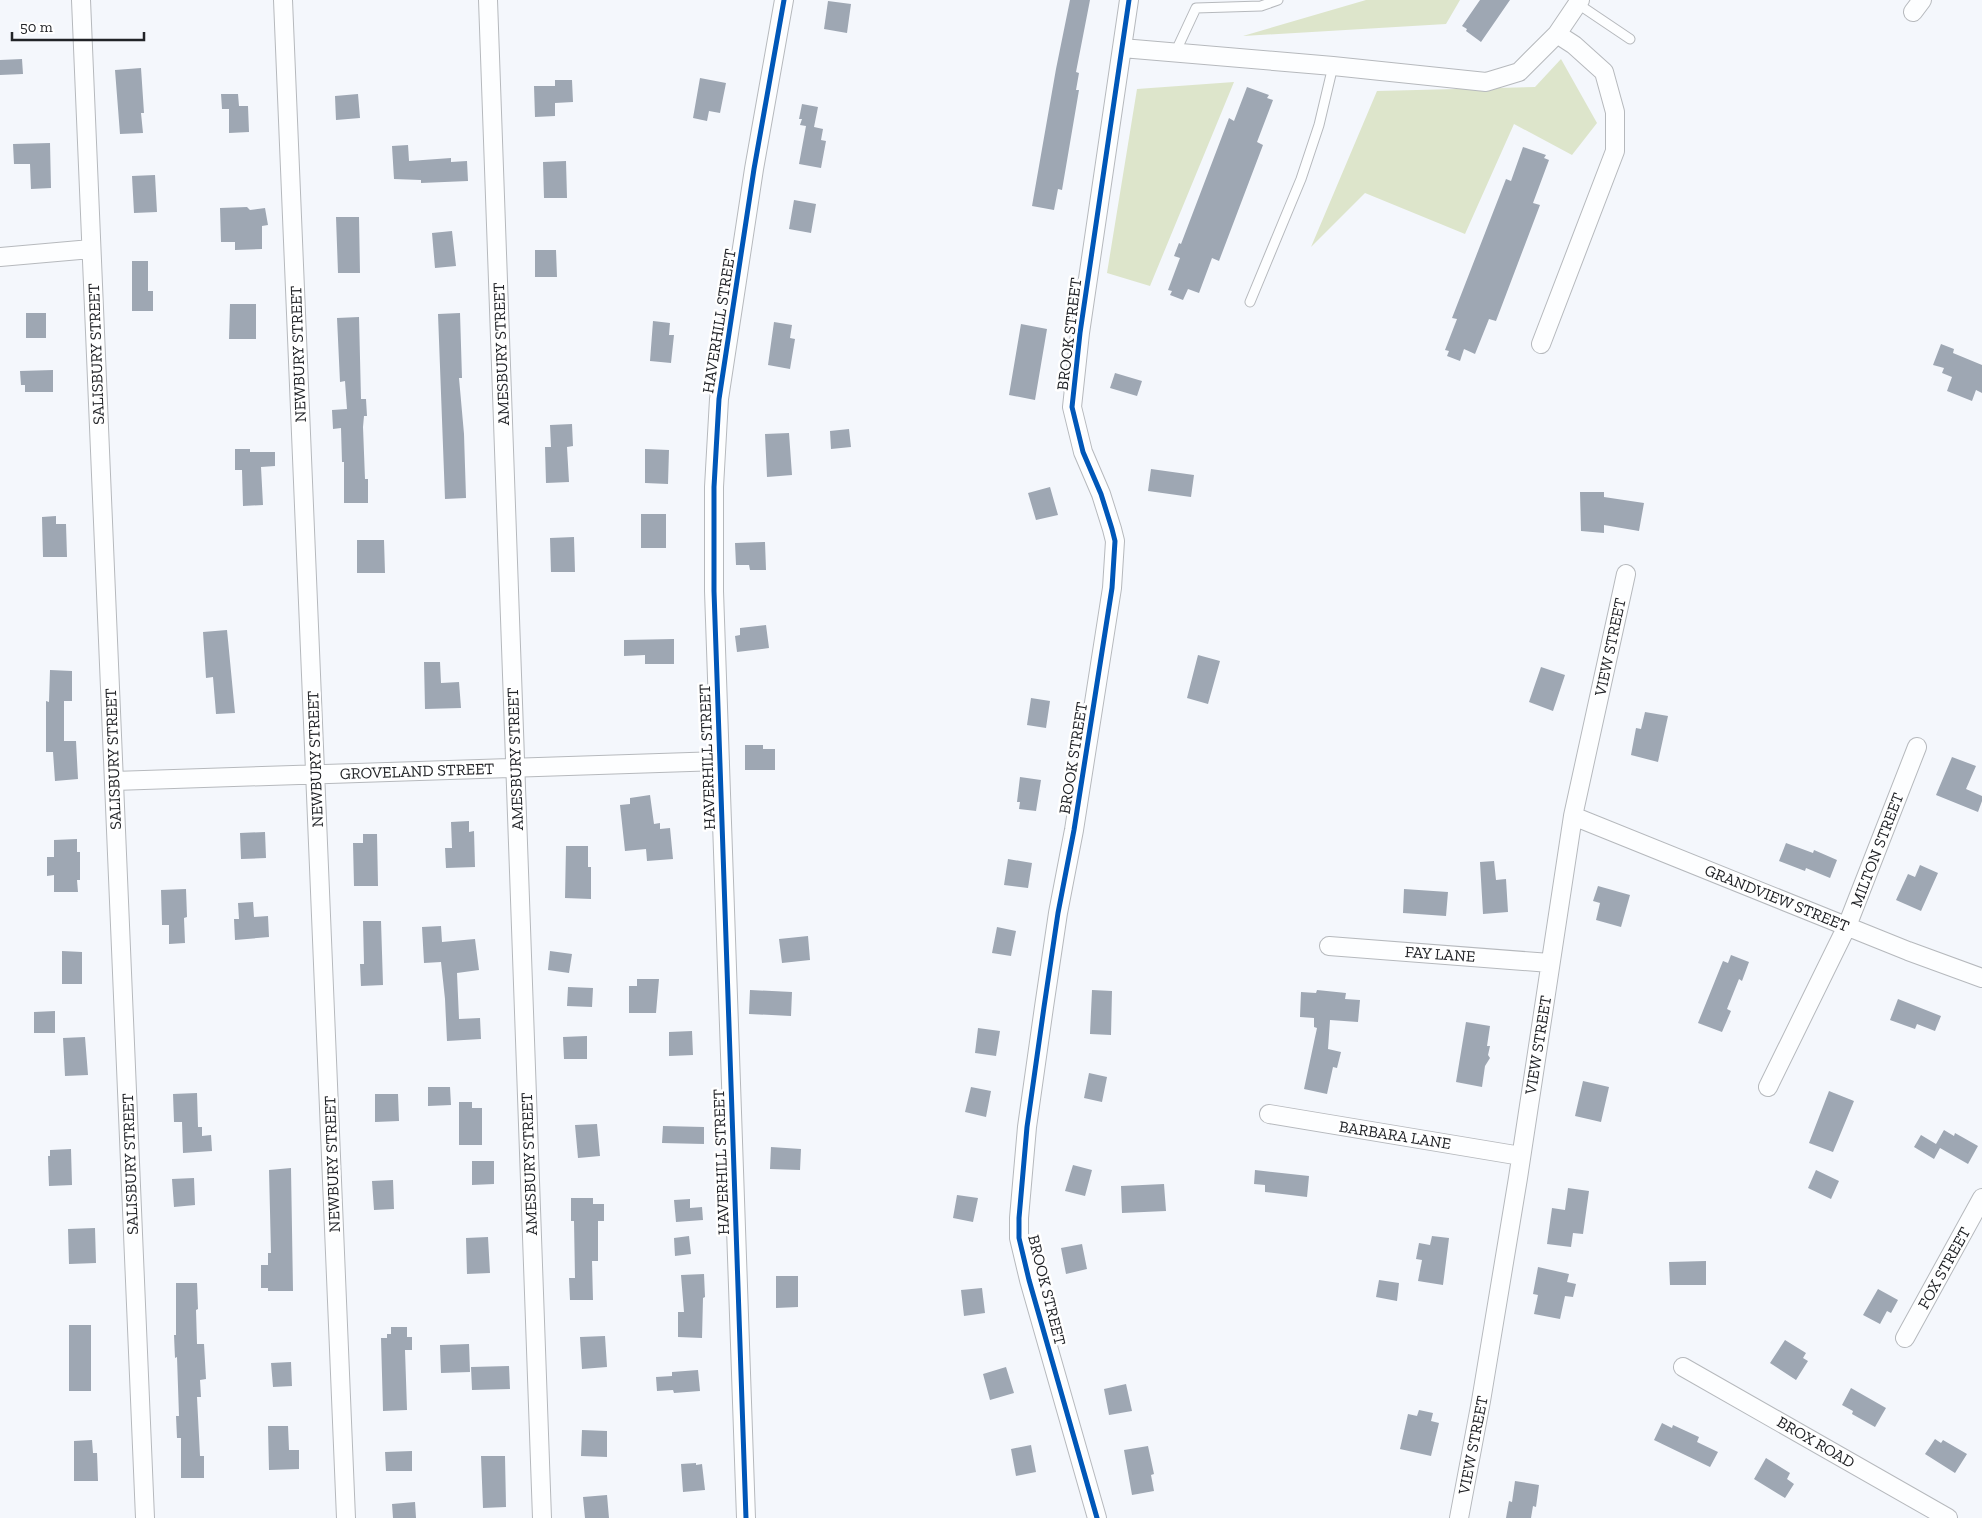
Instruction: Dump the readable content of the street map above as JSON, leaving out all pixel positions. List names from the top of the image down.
{
  "streets": {
    "street": [
      "HAVERHILL STREET",
      "BROOK STREET",
      "SALISBURY STREET",
      "NEWBURY STREET",
      "AMESBURY STREET",
      "VIEW STREET",
      "GROVELAND STREET",
      "MILTON STREET",
      "GRANDVIEW STREET",
      "FAY LANE",
      "BARBARA LANE",
      "FOX STREET",
      "BROX ROAD"
    ]
  },
  "crossings": [
    ["HAVERHILL STREET", "GROVELAND STREET"],
    ["SALISBURY STREET", "GROVELAND STREET"],
    ["NEWBURY STREET", "GROVELAND STREET"],
    ["AMESBURY STREET", "GROVELAND STREET"],
    ["VIEW STREET", "GRANDVIEW STREET"],
    ["VIEW STREET", "FAY LANE"],
    ["VIEW STREET", "BARBARA LANE"],
    ["MILTON STREET", "GRANDVIEW STREET"]
  ],
  "scale_bar": "50 m"
}
